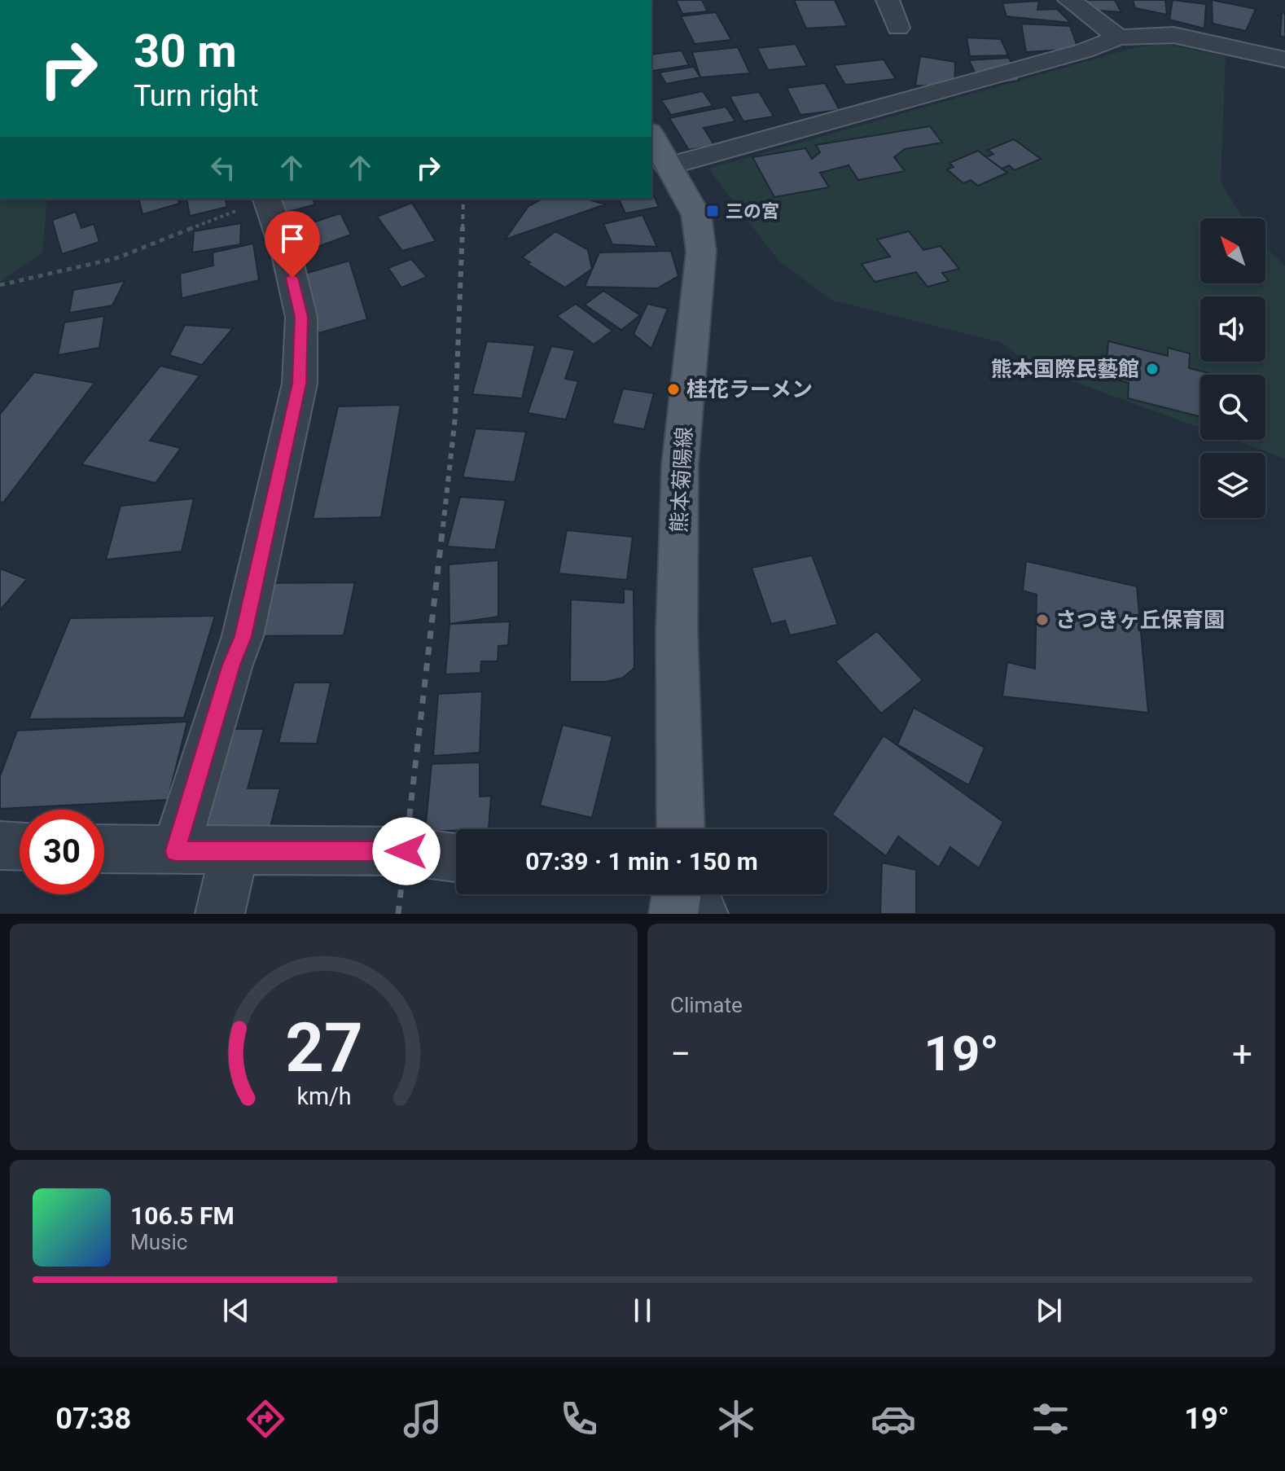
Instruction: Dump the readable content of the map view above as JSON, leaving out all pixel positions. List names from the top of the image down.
{
  "streets": {
    "main road": ["熊本菊陽線"]
  },
  "places": {
    "transit": ["三の宮"],
    "other": ["熊本国際民藝館", "桂花ラーメン", "さつきヶ丘保育園"]
  },
  "north": "top left",
  "page": {
    "turn": ["30 m", "Turn right"],
    "limit": "30",
    "trip": "07:39 · 1 min · 150 m",
    "tile": "Climate",
    "heat": ["−", "19°", "+"],
    "song": ["106.5 FM", "Music"],
    "tabs": ["07:38", "19°"],
    "gauge": ["27", "km/h"]
  }
}
